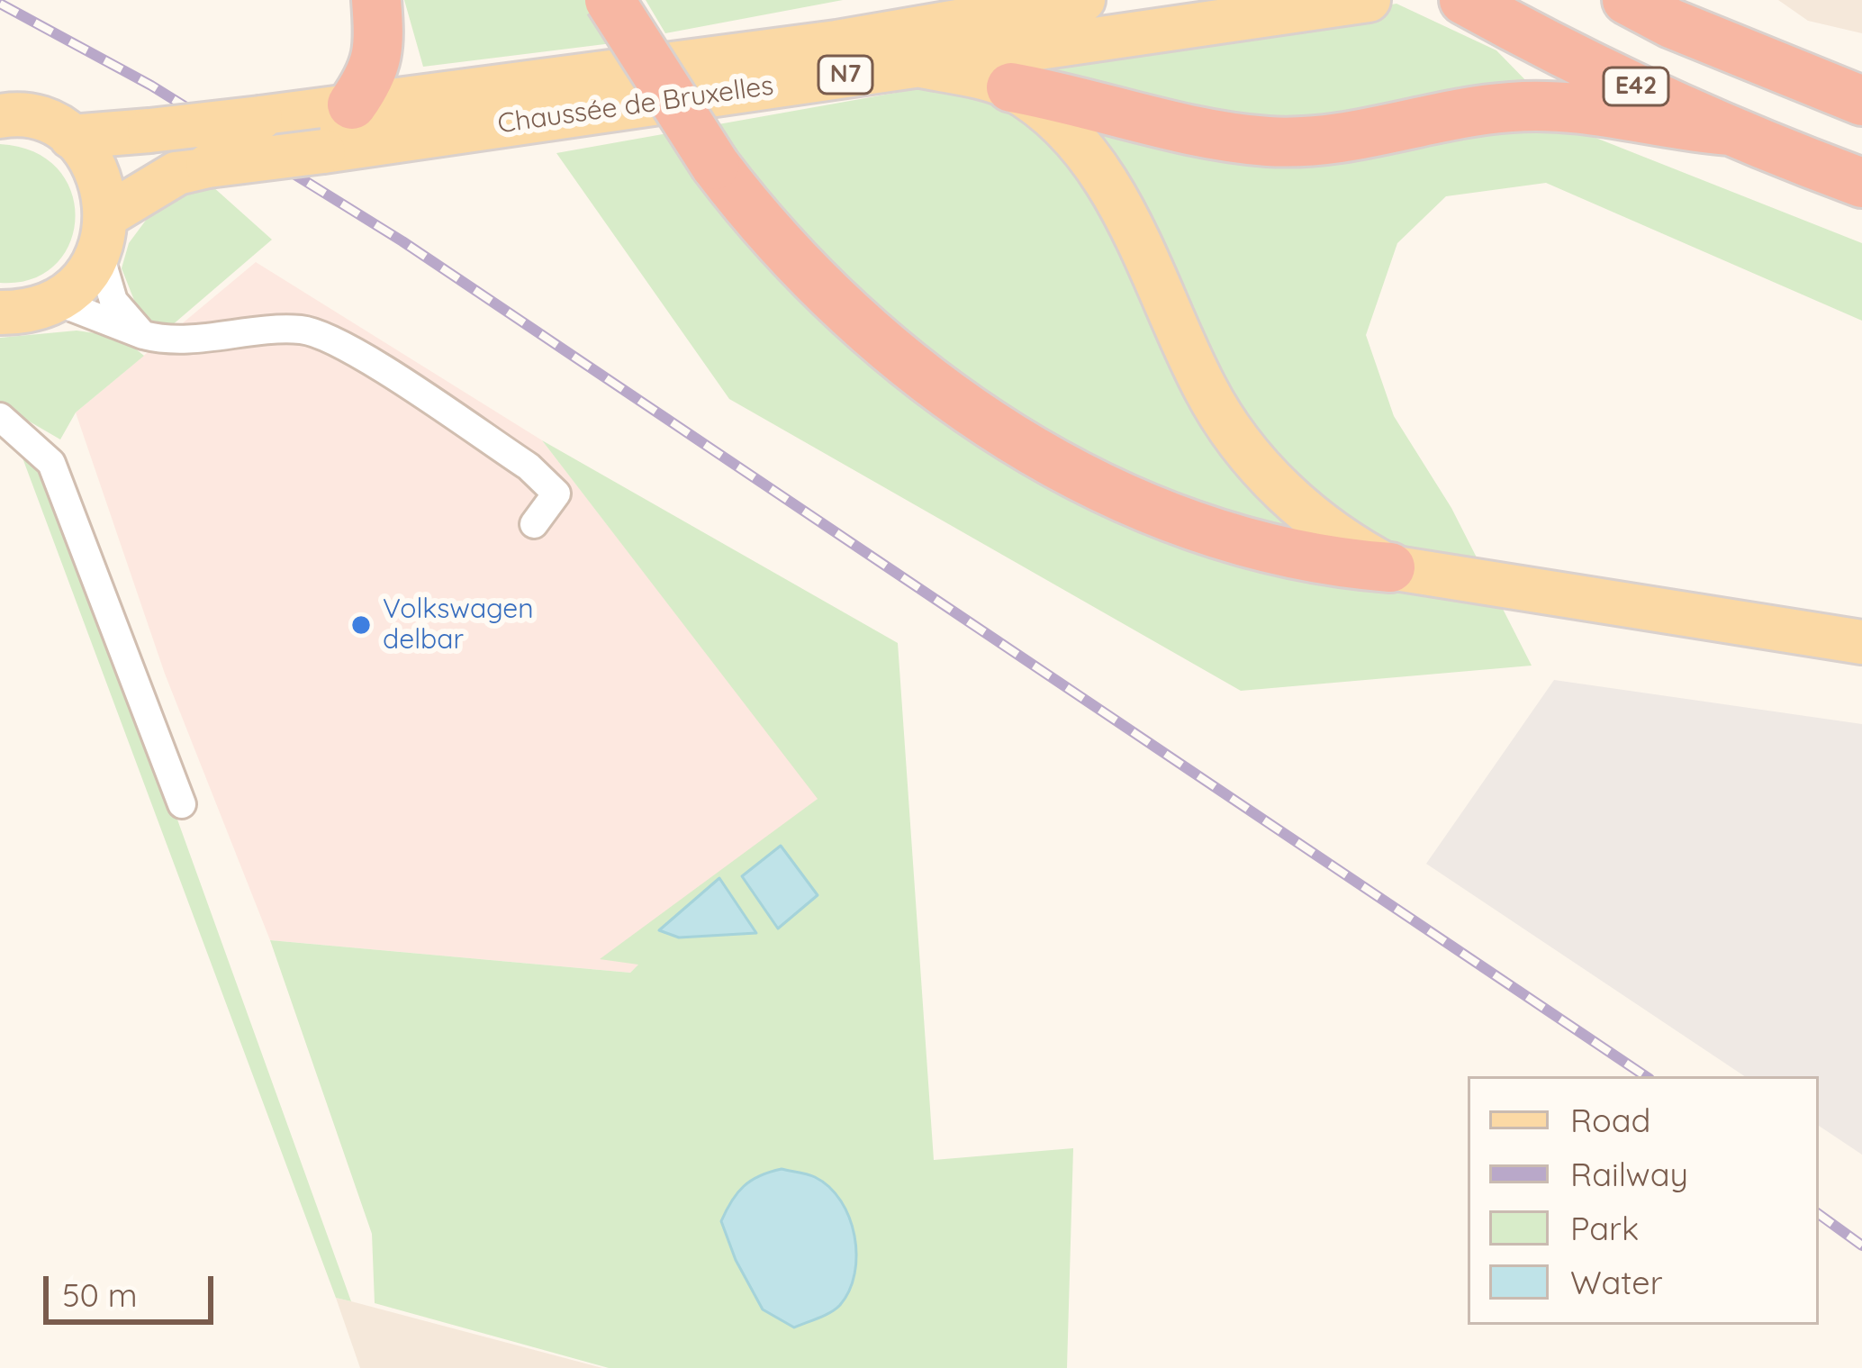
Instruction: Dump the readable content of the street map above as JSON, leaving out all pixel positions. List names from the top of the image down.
{
  "streets": {
    "highway": ["E42"],
    "main road": ["N7", "Chaussée de Bruxelles"]
  },
  "places": ["Volkswagen delbar"],
  "legend": [
    "Road",
    "Railway",
    "Park",
    "Water"
  ],
  "scale_bar": "50 m"
}
